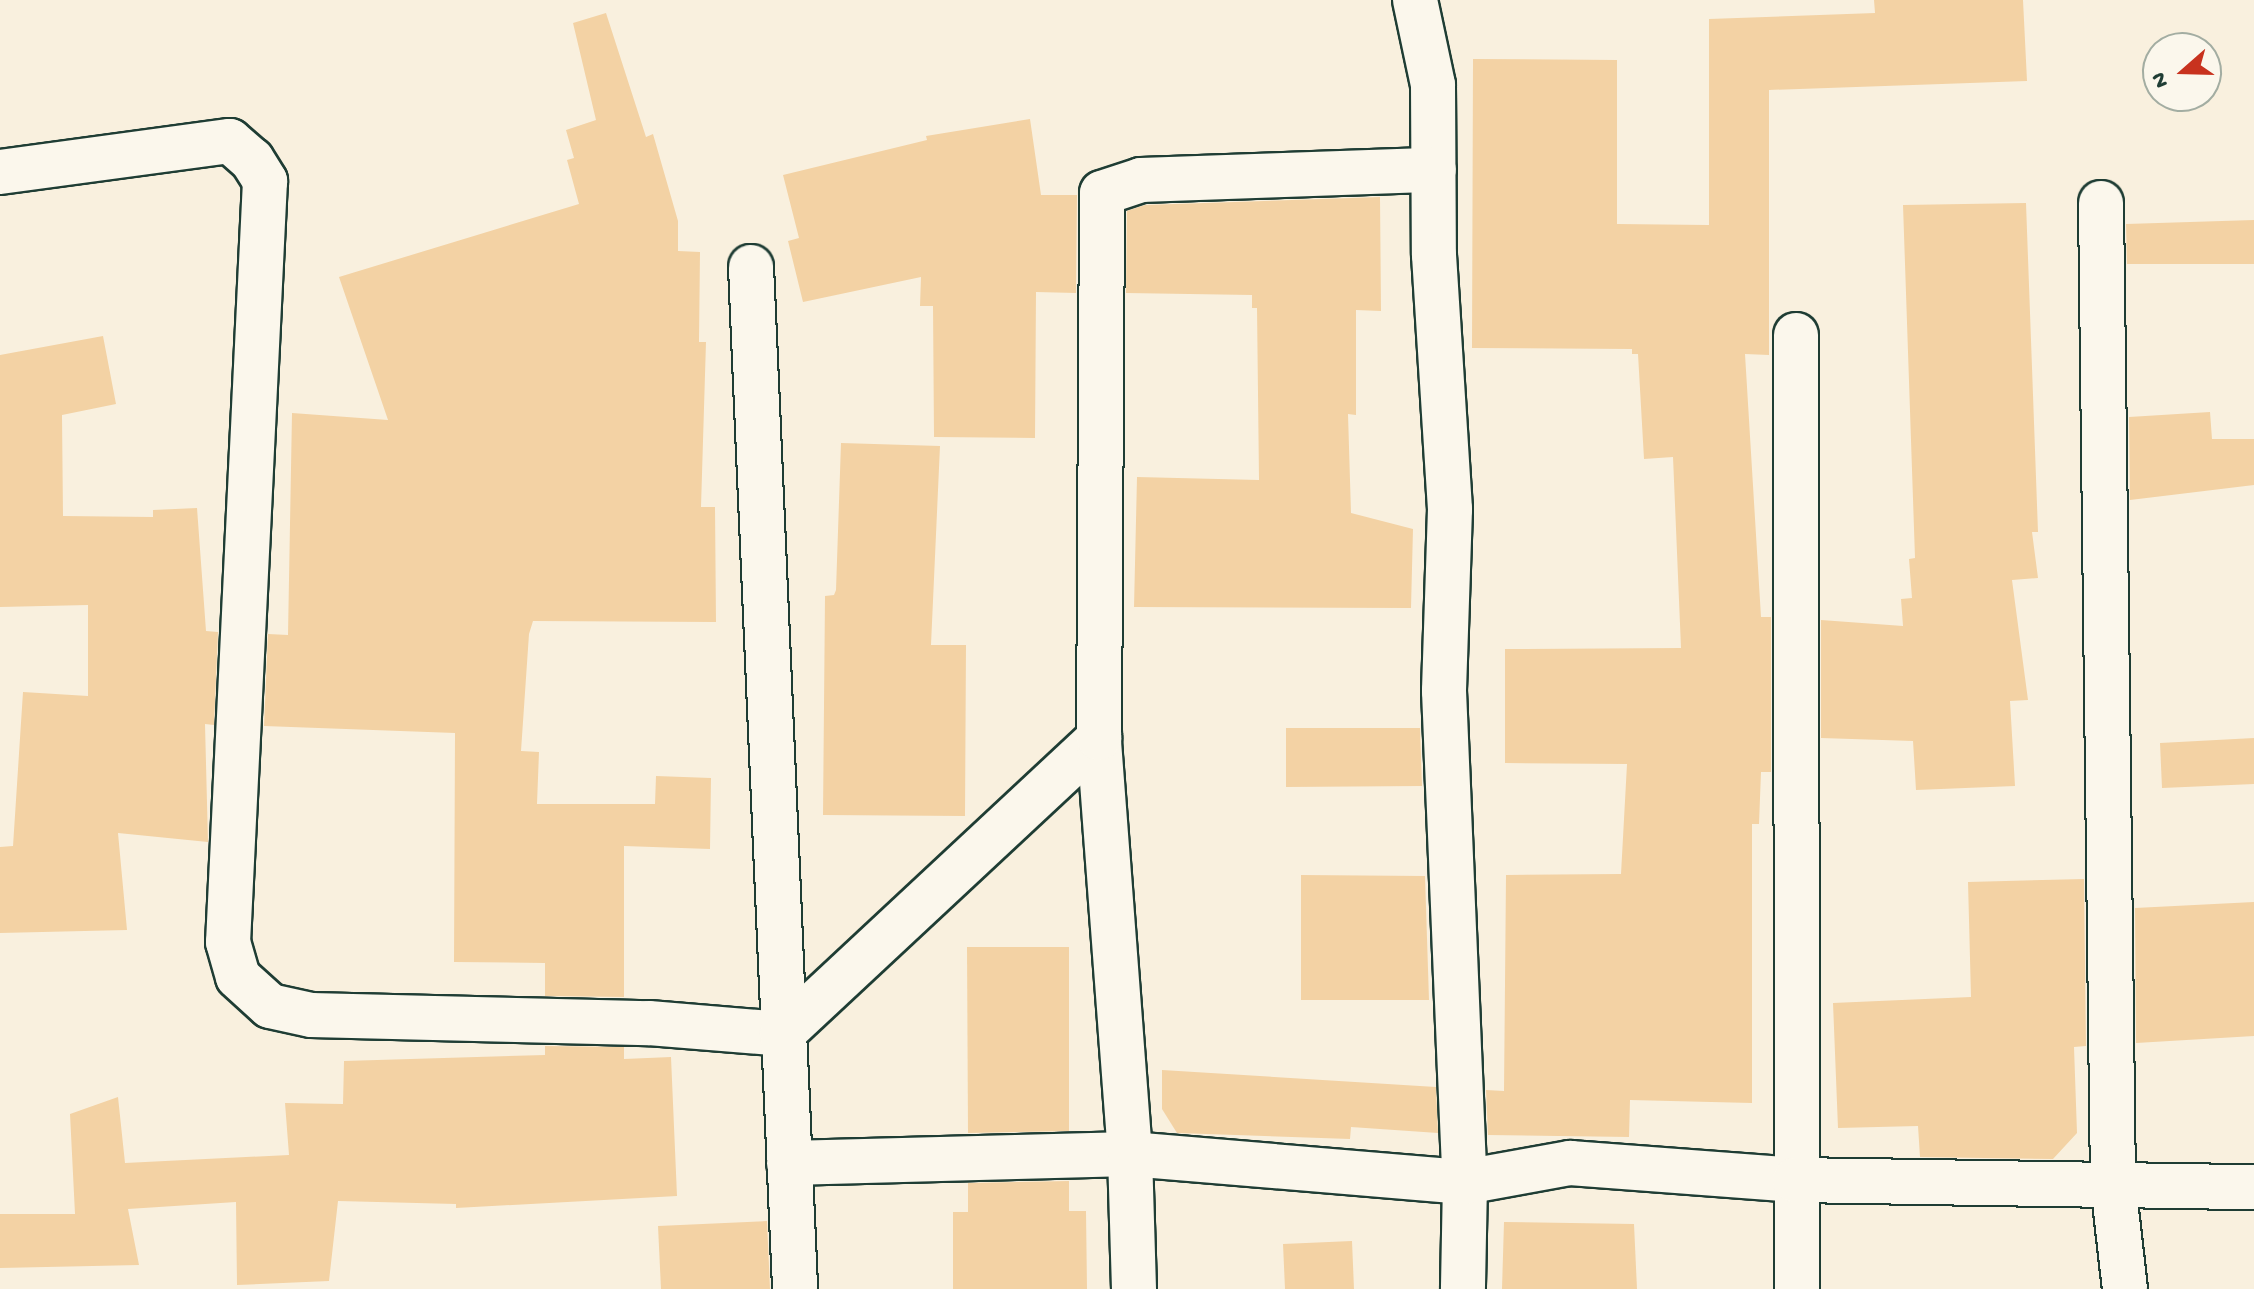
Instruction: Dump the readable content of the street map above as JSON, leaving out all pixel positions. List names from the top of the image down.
{
  "north": "left"
}
